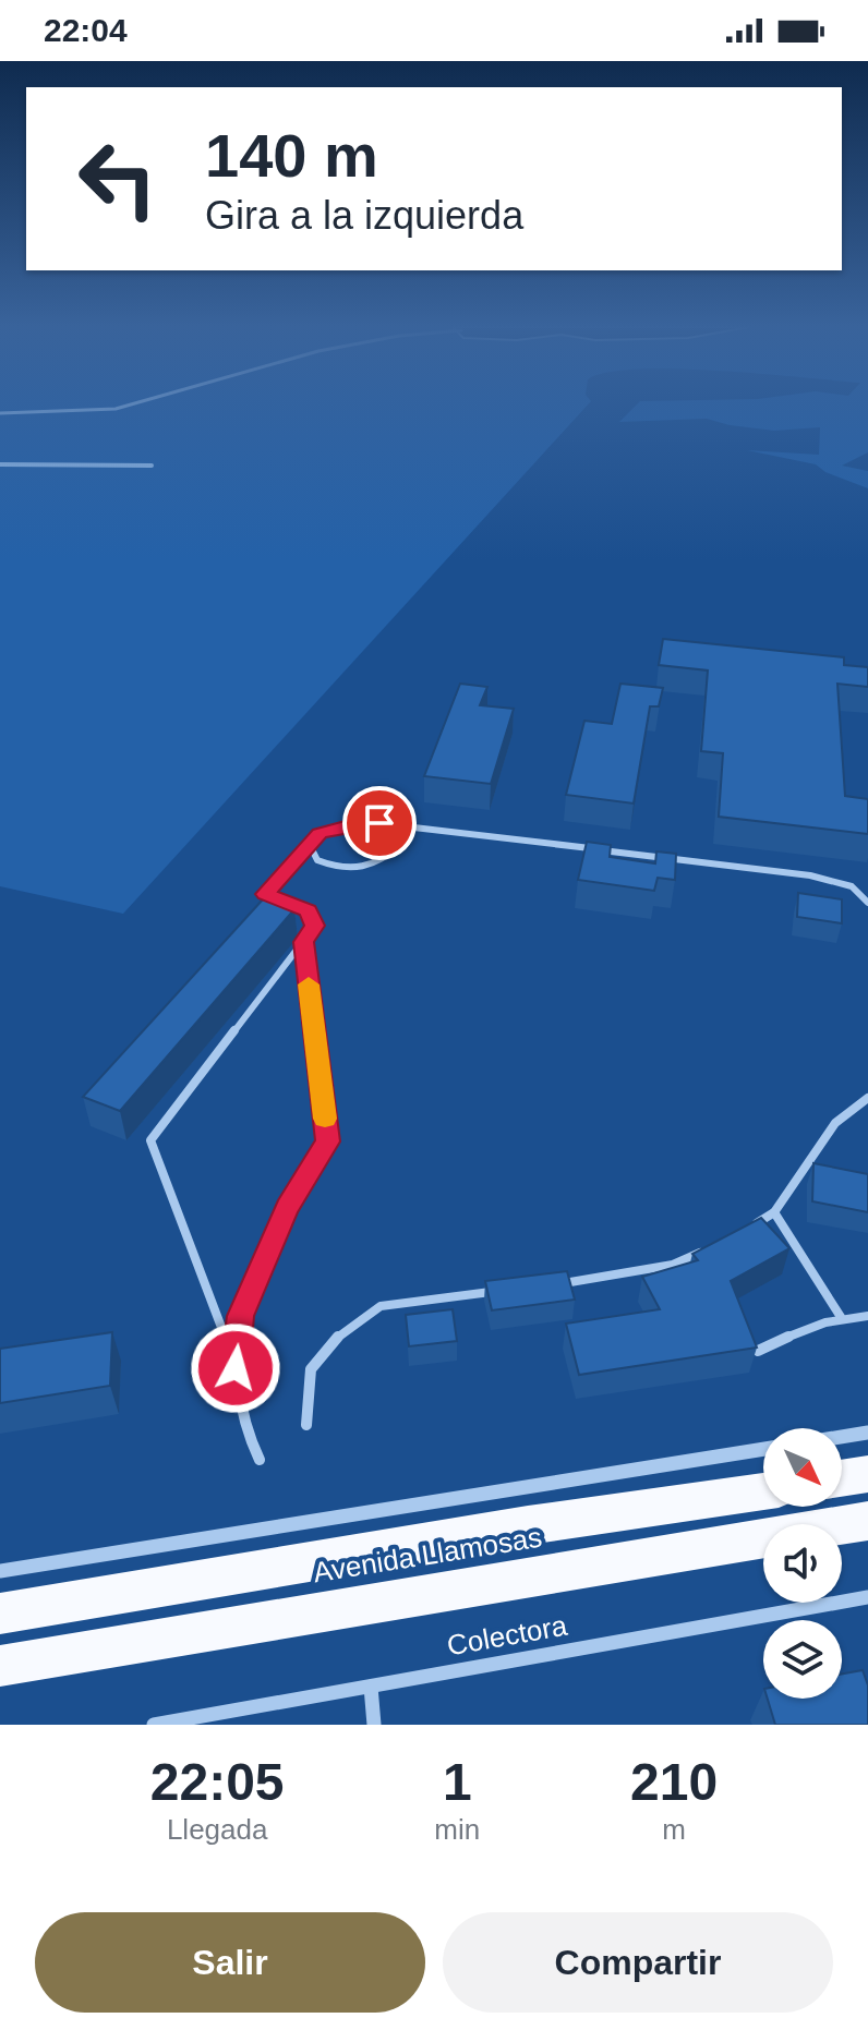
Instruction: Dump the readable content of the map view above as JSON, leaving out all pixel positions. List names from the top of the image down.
{
  "streets": {
    "highway": ["Avenida Llamosas"],
    "street": ["Colectora"]
  },
  "north": "bottom right",
  "page": {
    "status": "22:04",
    "turn": ["140 m", "Gira a la izquierda"],
    "eta": [
      "22:05",
      "Llegada",
      "1",
      "min",
      "210",
      "m"
    ],
    "buttons": ["Salir", "Compartir"]
  }
}
